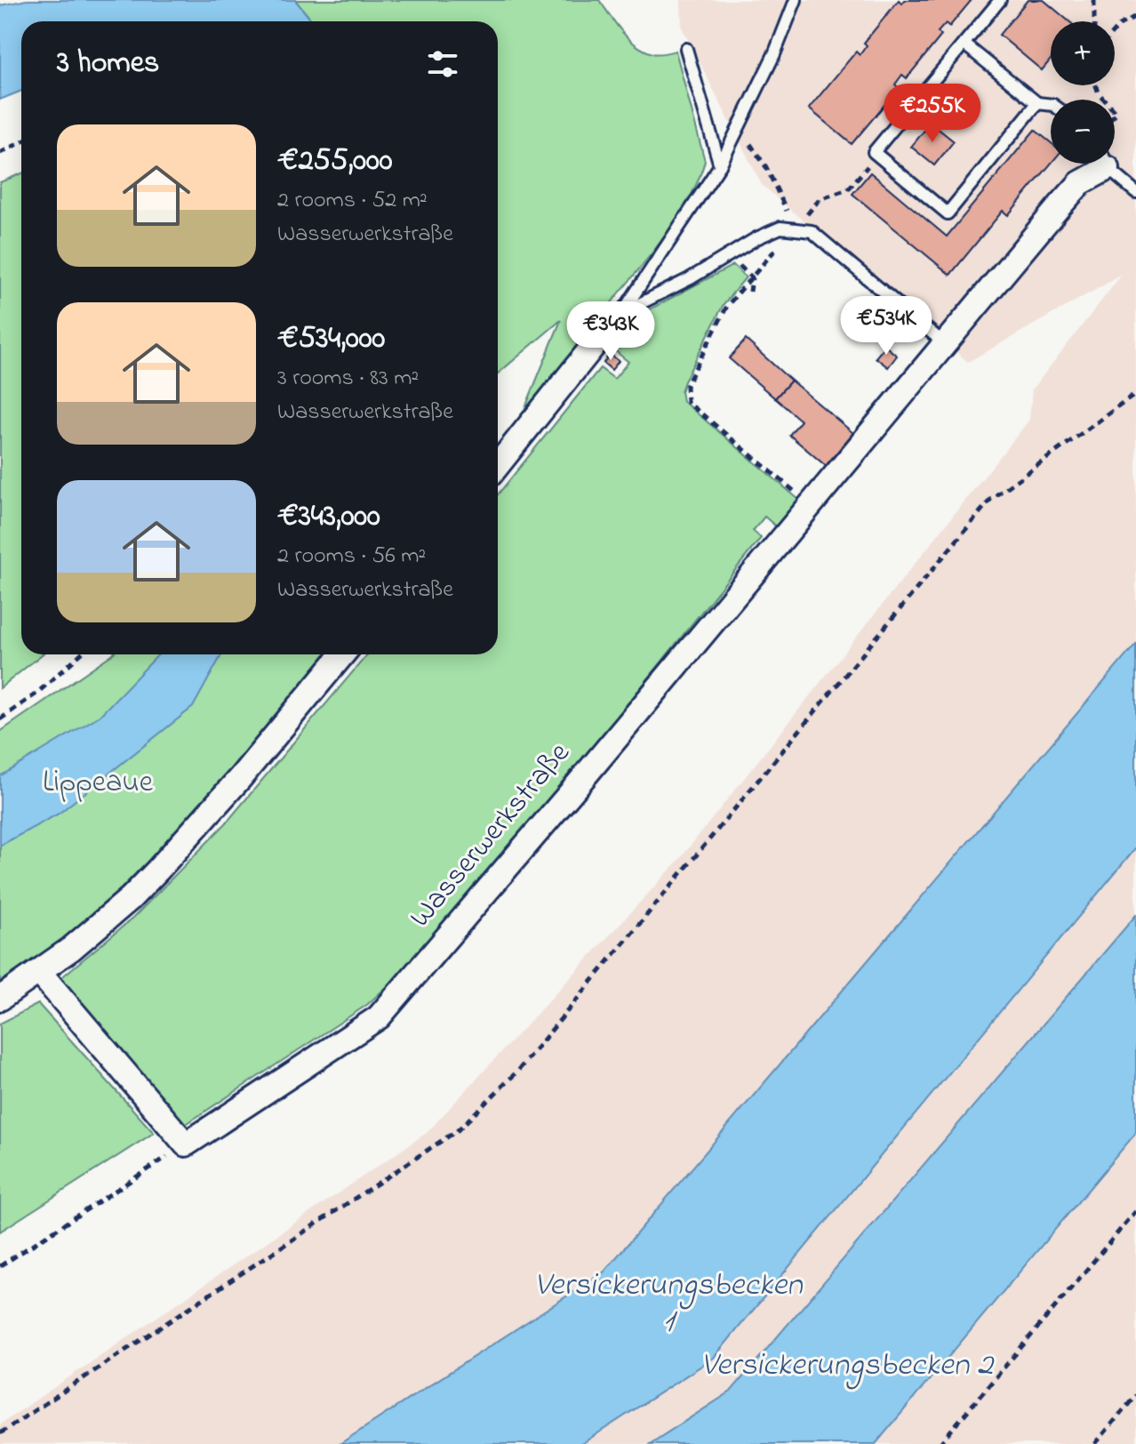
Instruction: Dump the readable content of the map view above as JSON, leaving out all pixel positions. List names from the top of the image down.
{
  "streets": {
    "street": ["Wasserwerkstraße"]
  },
  "water": ["Versickerungsbecken 1", "Versickerungsbecken 2"],
  "parks": ["Lippeaue"],
  "page": {
    "map_buttons": ["+", "−"],
    "heading": "3 homes",
    "price": ["€255K", "€534K", "€343K"],
    "list": [
      {
        "name": "€255,000",
        "note": "2 rooms · 52 m² · Wasserwerkstraße"
      },
      {
        "name": "€534,000",
        "note": "3 rooms · 83 m² · Wasserwerkstraße"
      },
      {
        "name": "€343,000",
        "note": "2 rooms · 56 m² · Wasserwerkstraße"
      }
    ]
  }
}
